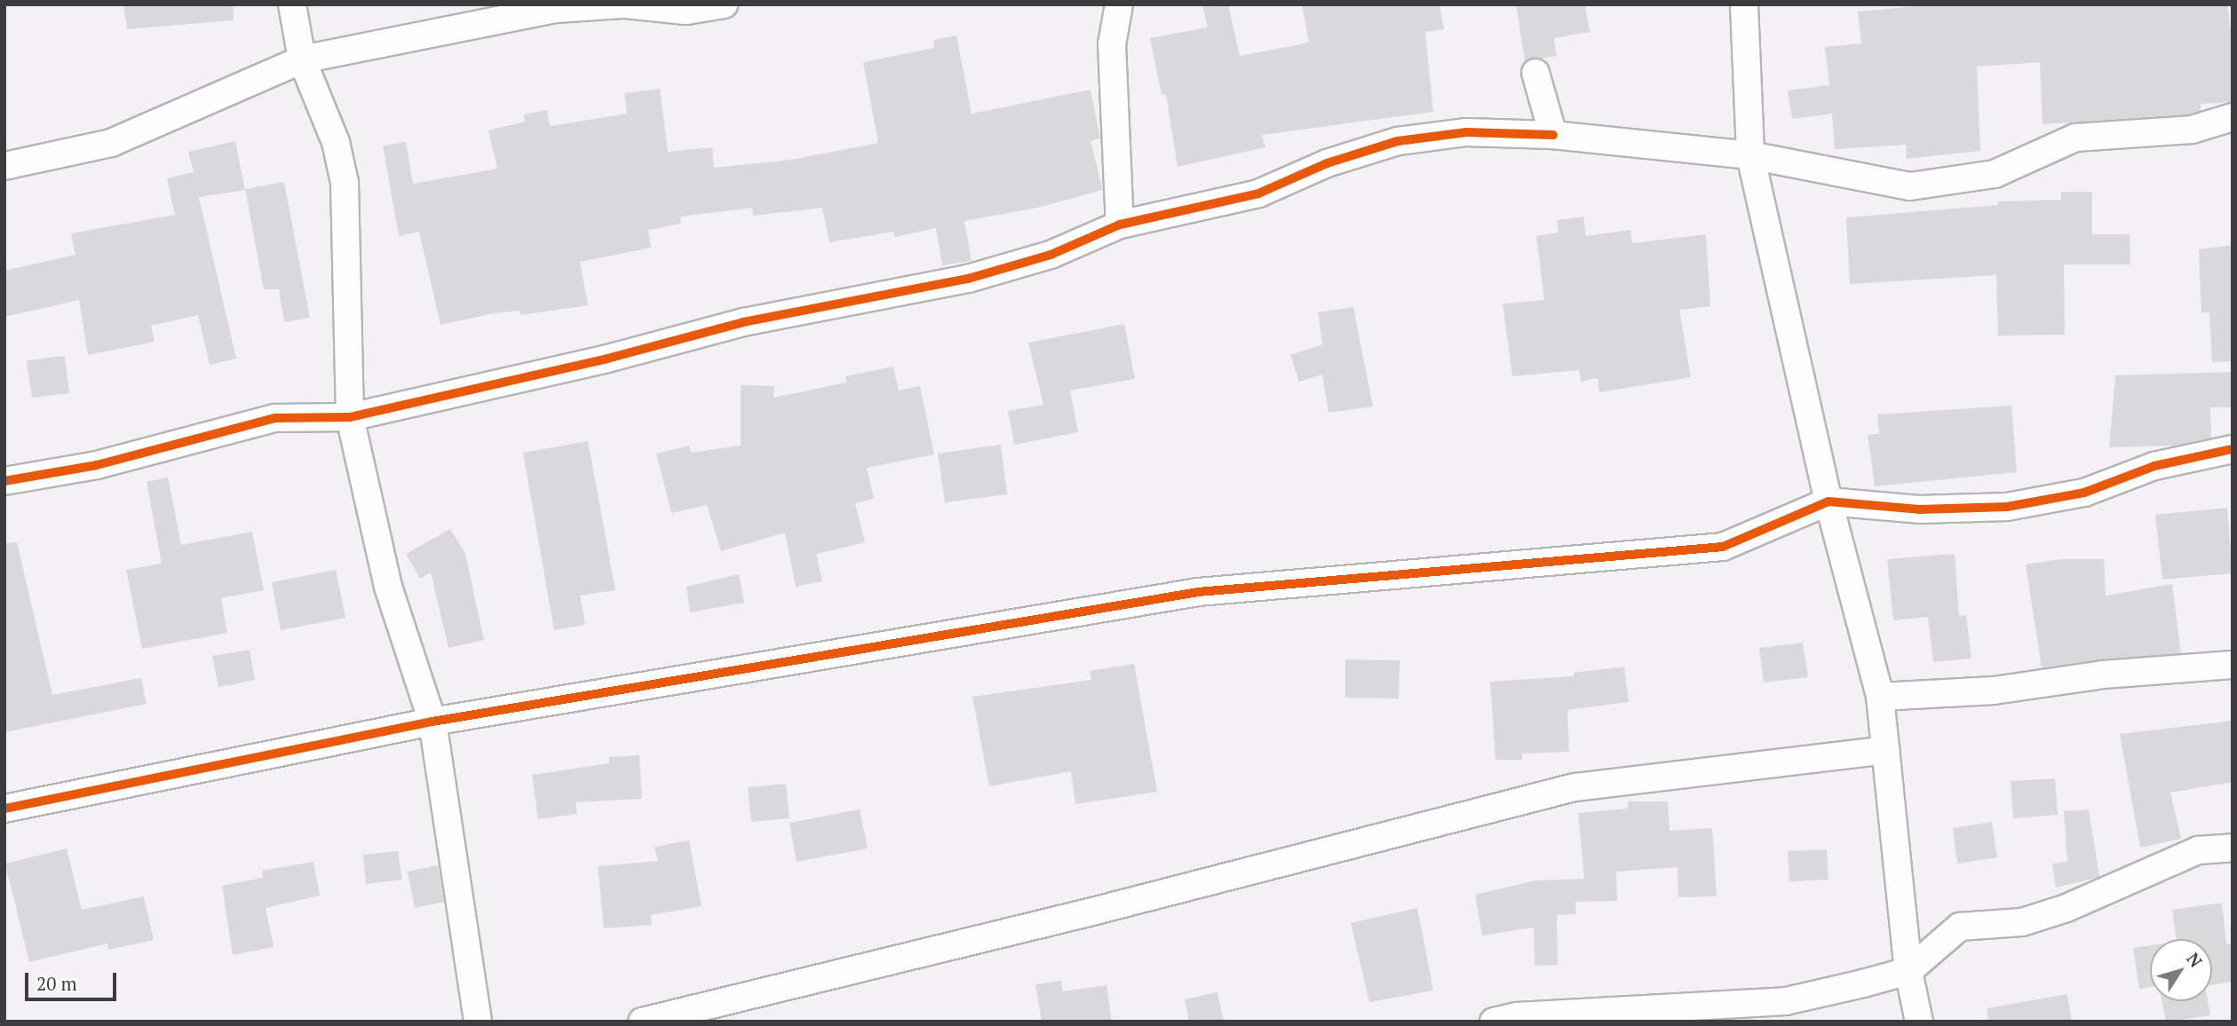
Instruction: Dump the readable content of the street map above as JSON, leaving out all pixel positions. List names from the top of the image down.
{
  "scale_bar": "20 m",
  "north": "top right"
}
